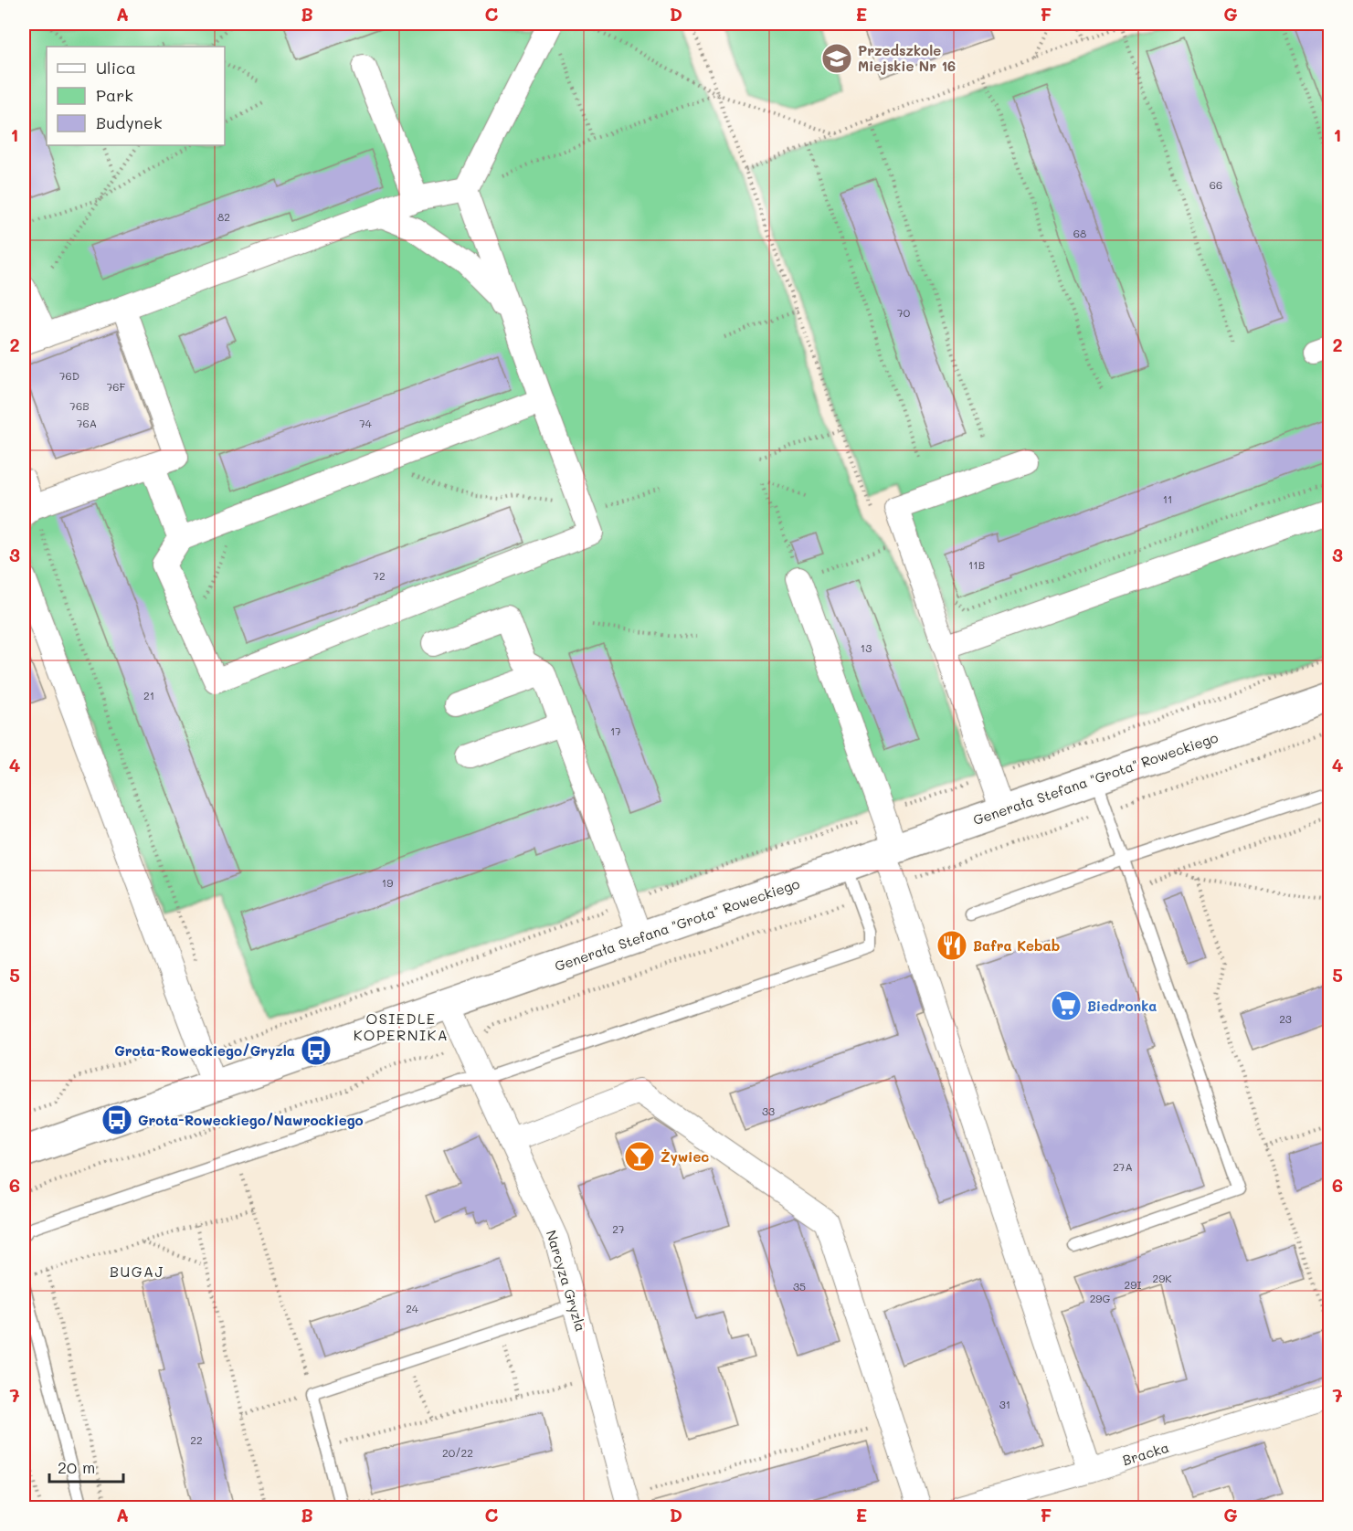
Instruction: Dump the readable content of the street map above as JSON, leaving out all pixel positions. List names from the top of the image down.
{
  "streets": {
    "street": ["Generała Stefana \"Grota\" Roweckiego", "Narcyza Gryzla", "Bracka"]
  },
  "crossings": [
    ["Generała Stefana \"Grota\" Roweckiego", "Narcyza Gryzla"]
  ],
  "districts": ["OSIEDLE KOPERNIKA", "BUGAJ"],
  "places": {
    "school or university": ["Przedszkole Miejskie Nr 16"],
    "restaurant": ["Bafra Kebab"],
    "supermarket": ["Biedronka"],
    "bus stop": ["Grota-Roweckiego/Gryzla", "Grota-Roweckiego/Nawrockiego"],
    "bar": ["Żywiec"]
  },
  "house_numbers": [
    "66",
    "82",
    "68",
    "70",
    "76D",
    "76F",
    "76B",
    "76A",
    "74",
    "11",
    "11B",
    "72",
    "13",
    "21",
    "17",
    "19",
    "23",
    "33",
    "27A",
    "27",
    "29K",
    "29I",
    "35",
    "29G",
    "24",
    "31",
    "22",
    "20/22"
  ],
  "legend": ["Ulica", "Park", "Budynek"],
  "scale_bar": "20 m",
  "grid": {
    "columns": [
      "A",
      "B",
      "C",
      "D",
      "E",
      "F",
      "G"
    ],
    "rows": [
      "1",
      "2",
      "3",
      "4",
      "5",
      "6",
      "7"
    ]
  }
}
